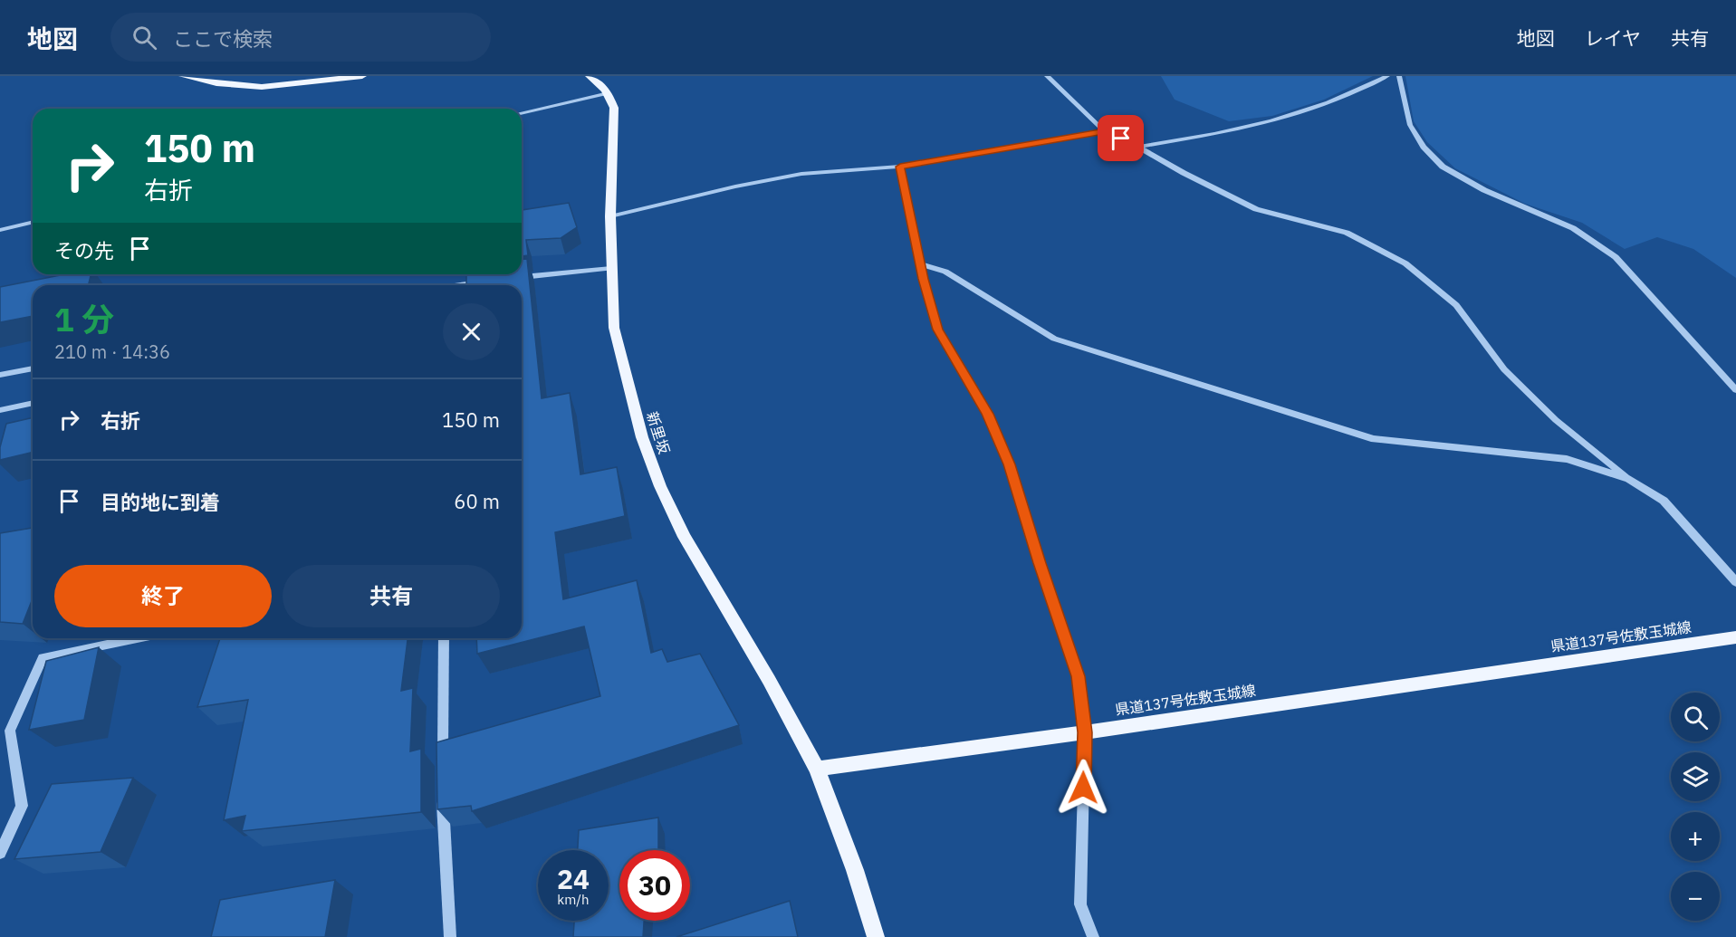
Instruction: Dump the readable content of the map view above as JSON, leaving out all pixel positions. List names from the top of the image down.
{
  "streets": {
    "main road": ["新里坂", "県道137号佐敷玉城線"]
  },
  "crossings": [
    ["新里坂", "県道137号佐敷玉城線"]
  ],
  "page": {
    "header": "地図",
    "search": "ここで検索",
    "nav": ["地図", "レイヤ", "共有"],
    "turn": ["150 m", "右折"],
    "then": "その先",
    "heading": ["1 分", "210 m · 14:36"],
    "list": [
      {
        "name": "右折",
        "value": "150 m"
      },
      {
        "name": "目的地に到着",
        "value": "60 m"
      }
    ],
    "buttons": ["終了", "共有"],
    "map_buttons": ["+", "−"],
    "speed": "24 km/h",
    "limit": "30"
  }
}
